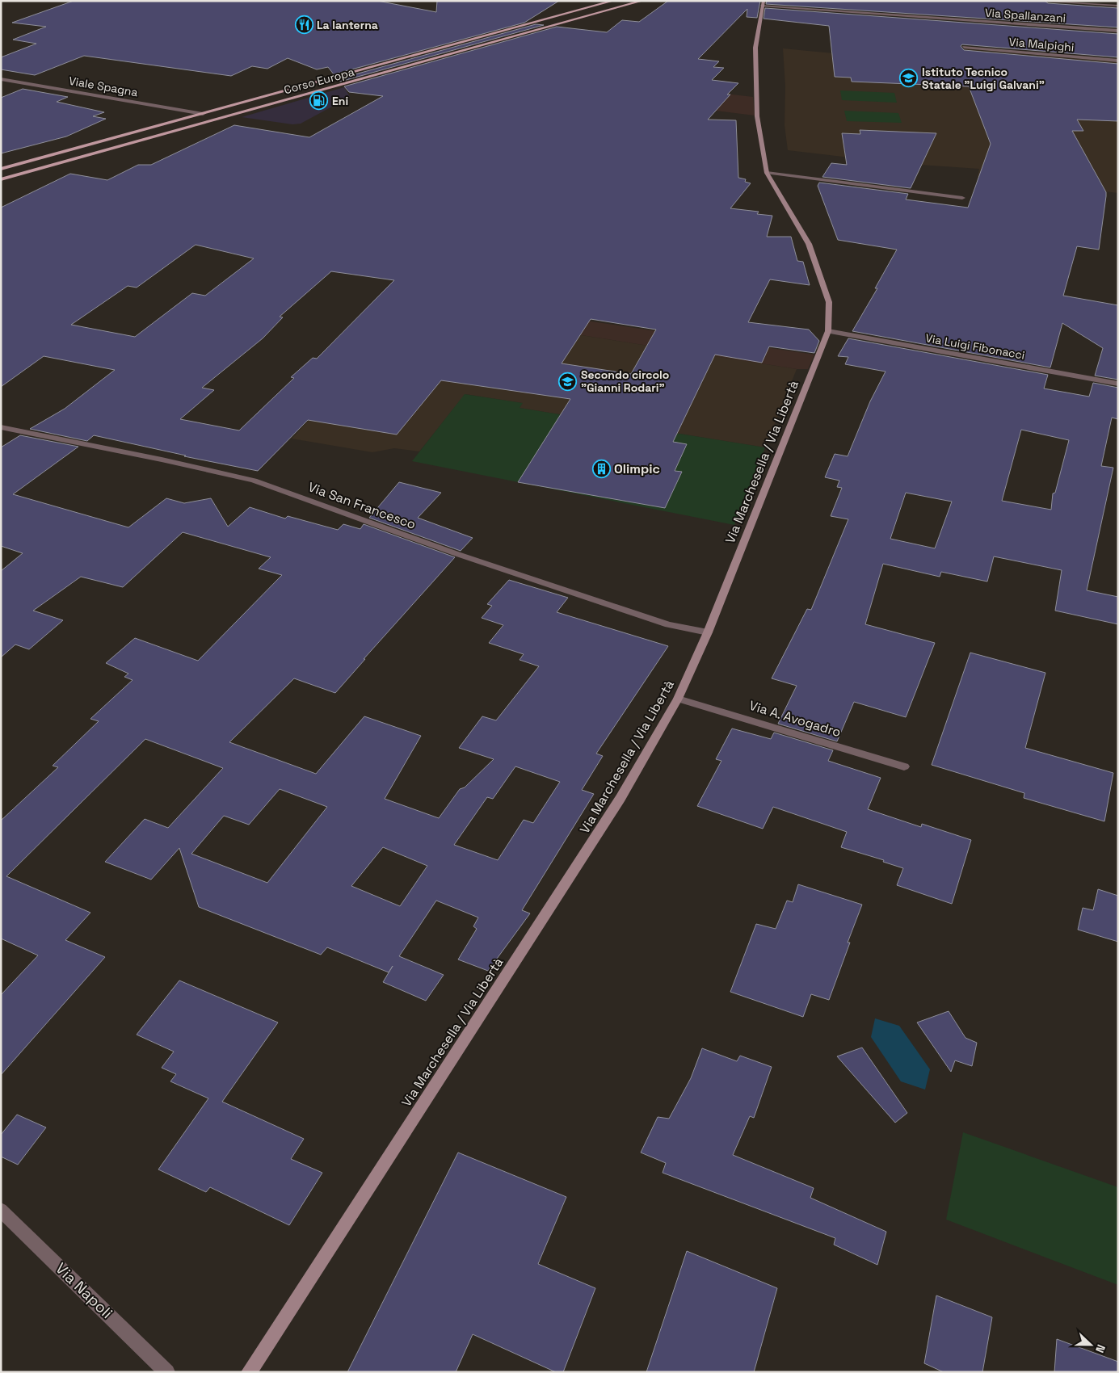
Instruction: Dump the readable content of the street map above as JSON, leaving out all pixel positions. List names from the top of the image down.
{
  "streets": {
    "main road": ["Corso Europa"],
    "street": [
      "Via Spallanzani",
      "Via Malpighi",
      "Viale Spagna",
      "Via Luigi Fibonacci",
      "Via Marchesella / Via Libertà",
      "Via San Francesco",
      "Via A. Avogadro",
      "Via Napoli"
    ]
  },
  "crossings": [
    ["Via Spallanzani", "Via Marchesella / Via Libertà"],
    ["Corso Europa", "Viale Spagna"],
    ["Via Luigi Fibonacci", "Via Marchesella / Via Libertà"],
    ["Via Marchesella / Via Libertà", "Via San Francesco"],
    ["Via Marchesella / Via Libertà", "Via A. Avogadro"]
  ],
  "places": {
    "restaurant": ["La lanterna"],
    "school or university": ["Istituto Tecnico Statale \"Luigi Galvani\"", "Secondo circolo \"Gianni Rodari\""],
    "fuel station": ["Eni"],
    "building": ["Olimpic"]
  },
  "north": "right"
}
